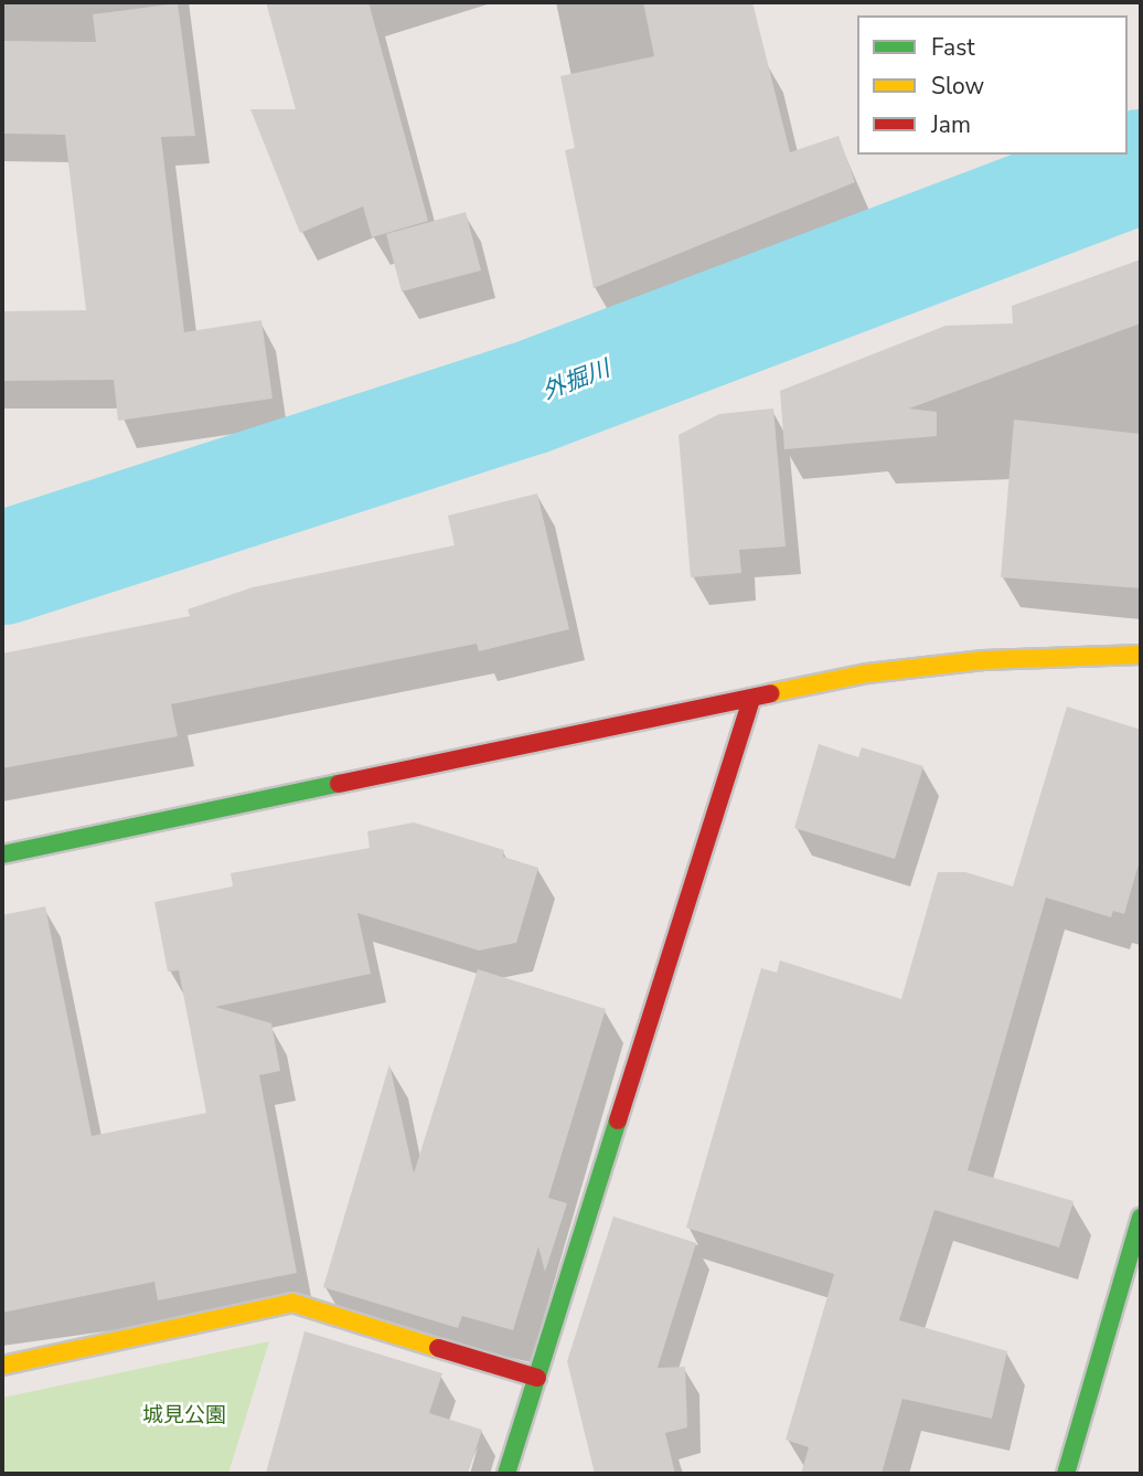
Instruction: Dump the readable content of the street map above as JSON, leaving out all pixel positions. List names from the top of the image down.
{
  "water": ["外掘川"],
  "parks": ["城見公園"],
  "legend": ["Fast", "Slow", "Jam"]
}
